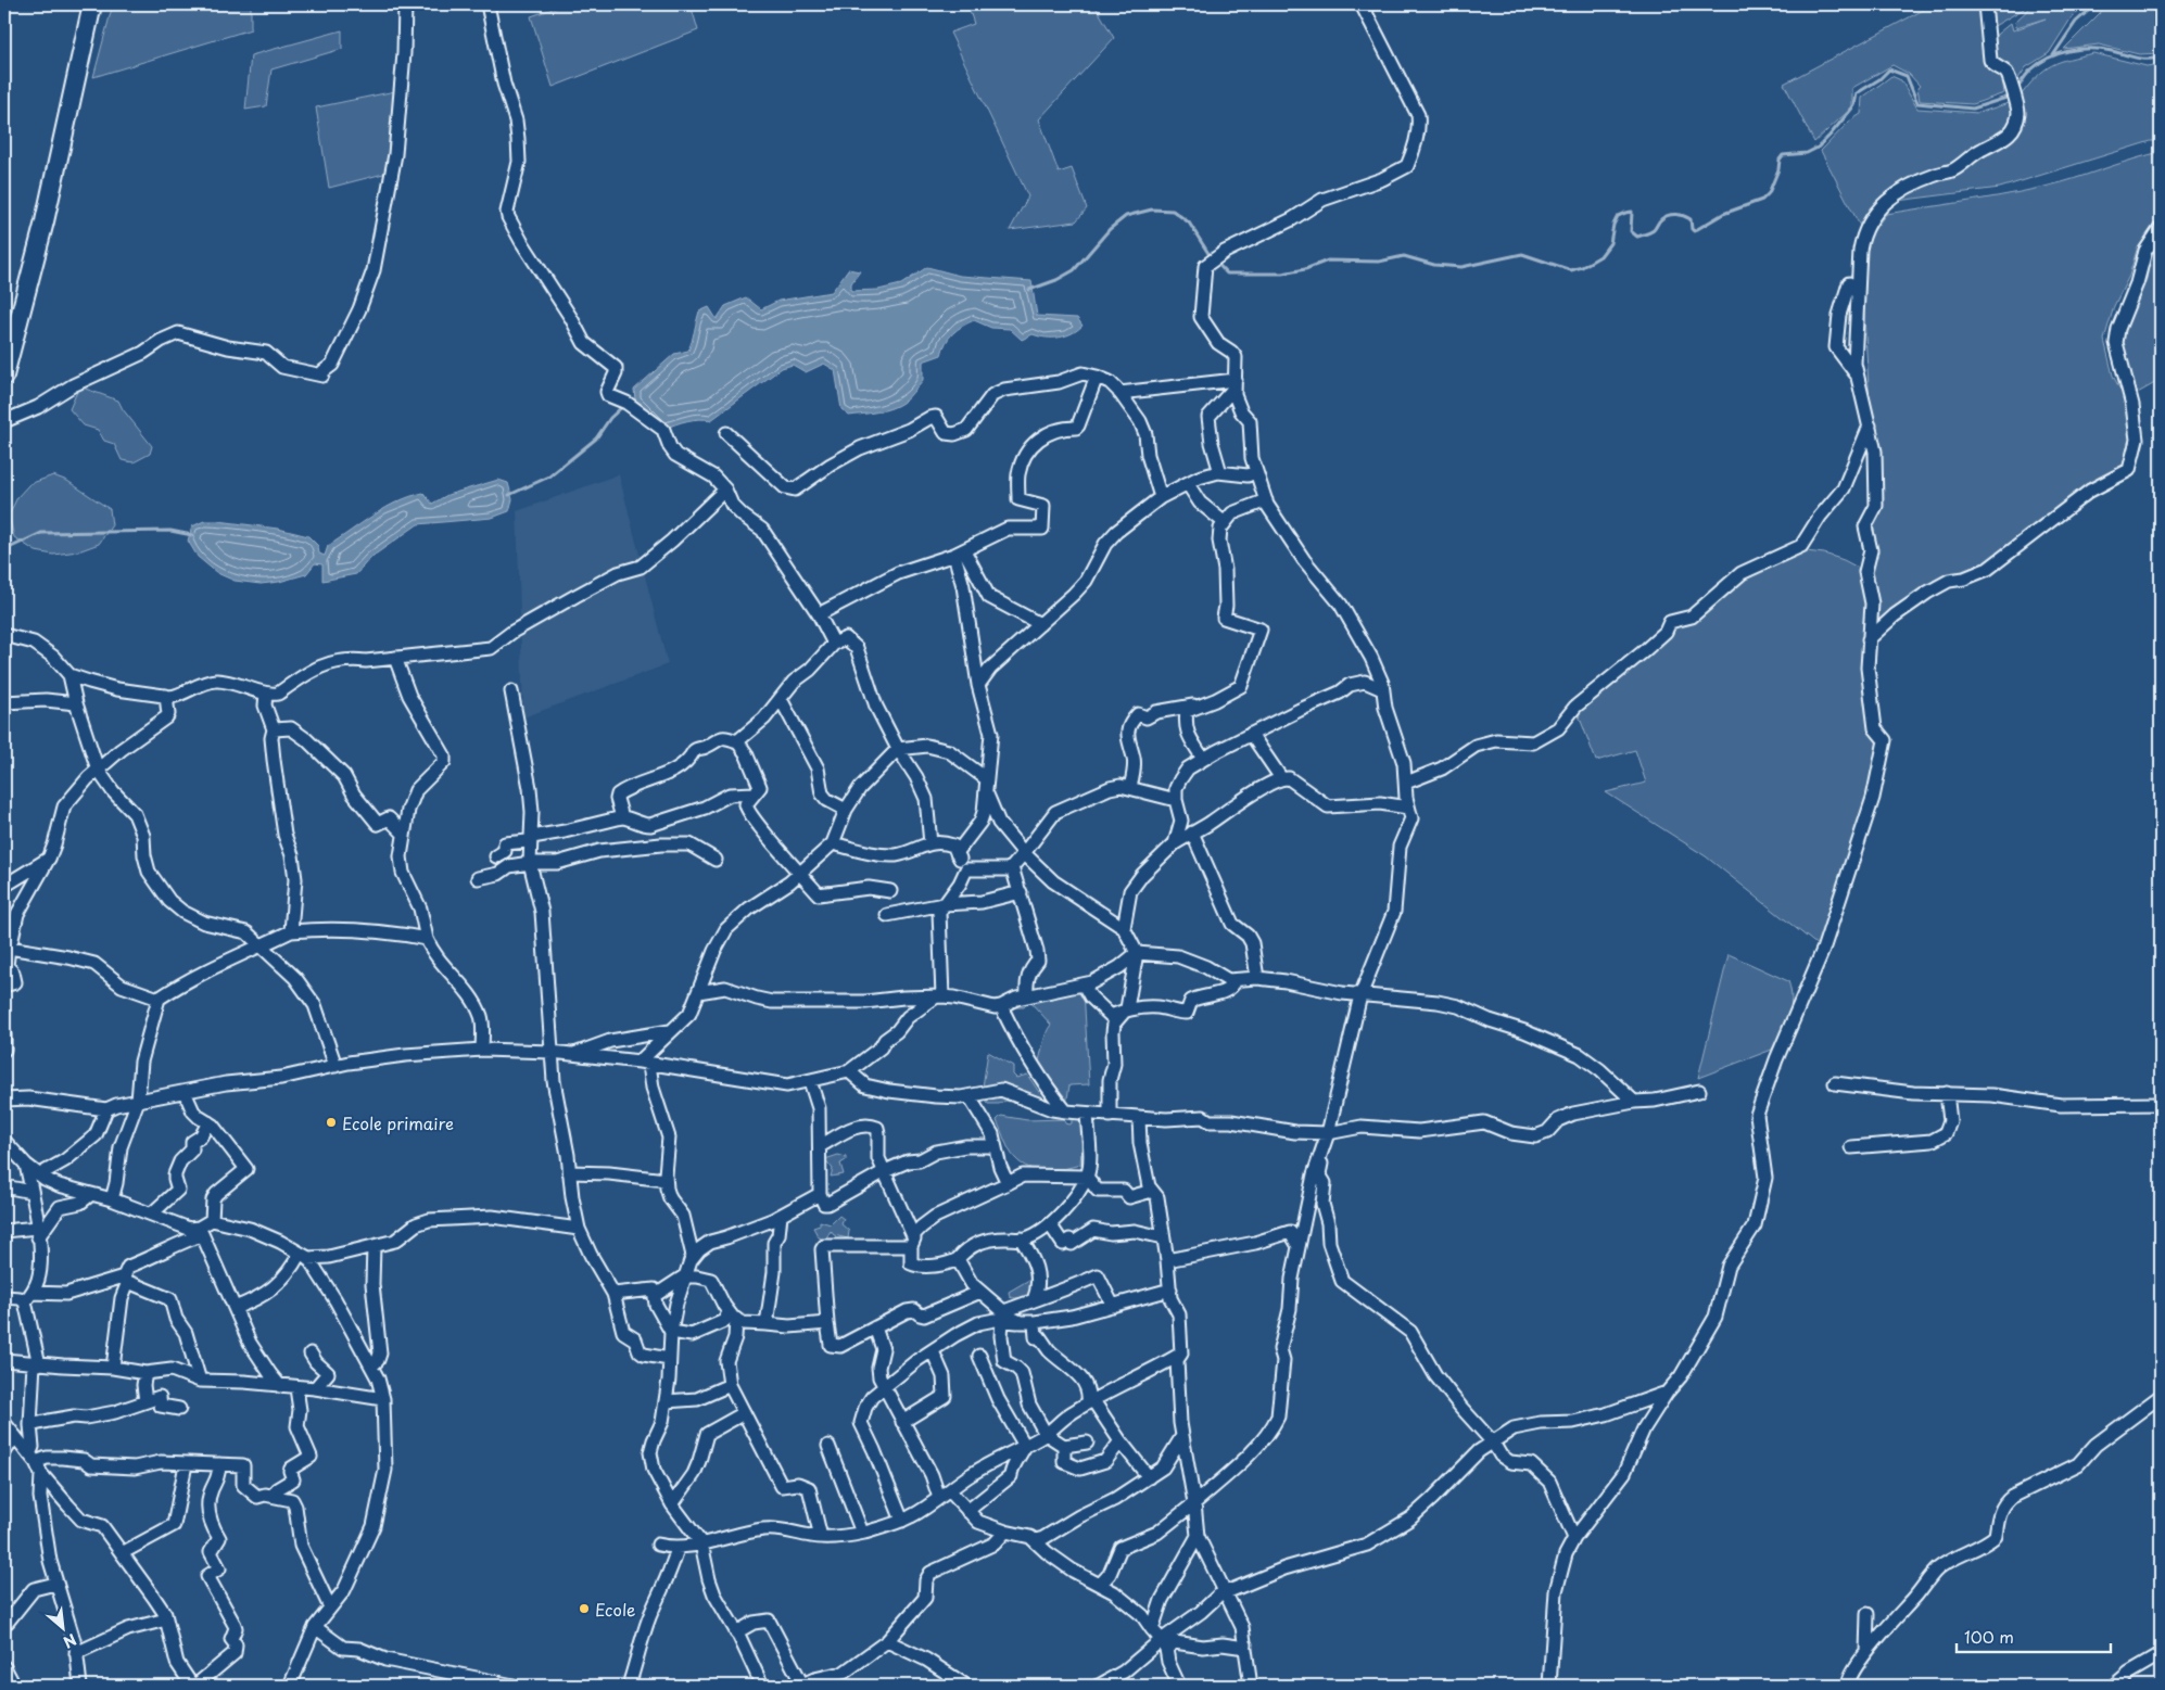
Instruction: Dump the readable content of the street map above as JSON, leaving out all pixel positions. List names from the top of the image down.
{
  "places": ["Ecole primaire", "Ecole"],
  "scale_bar": "100 m",
  "north": "bottom right"
}
